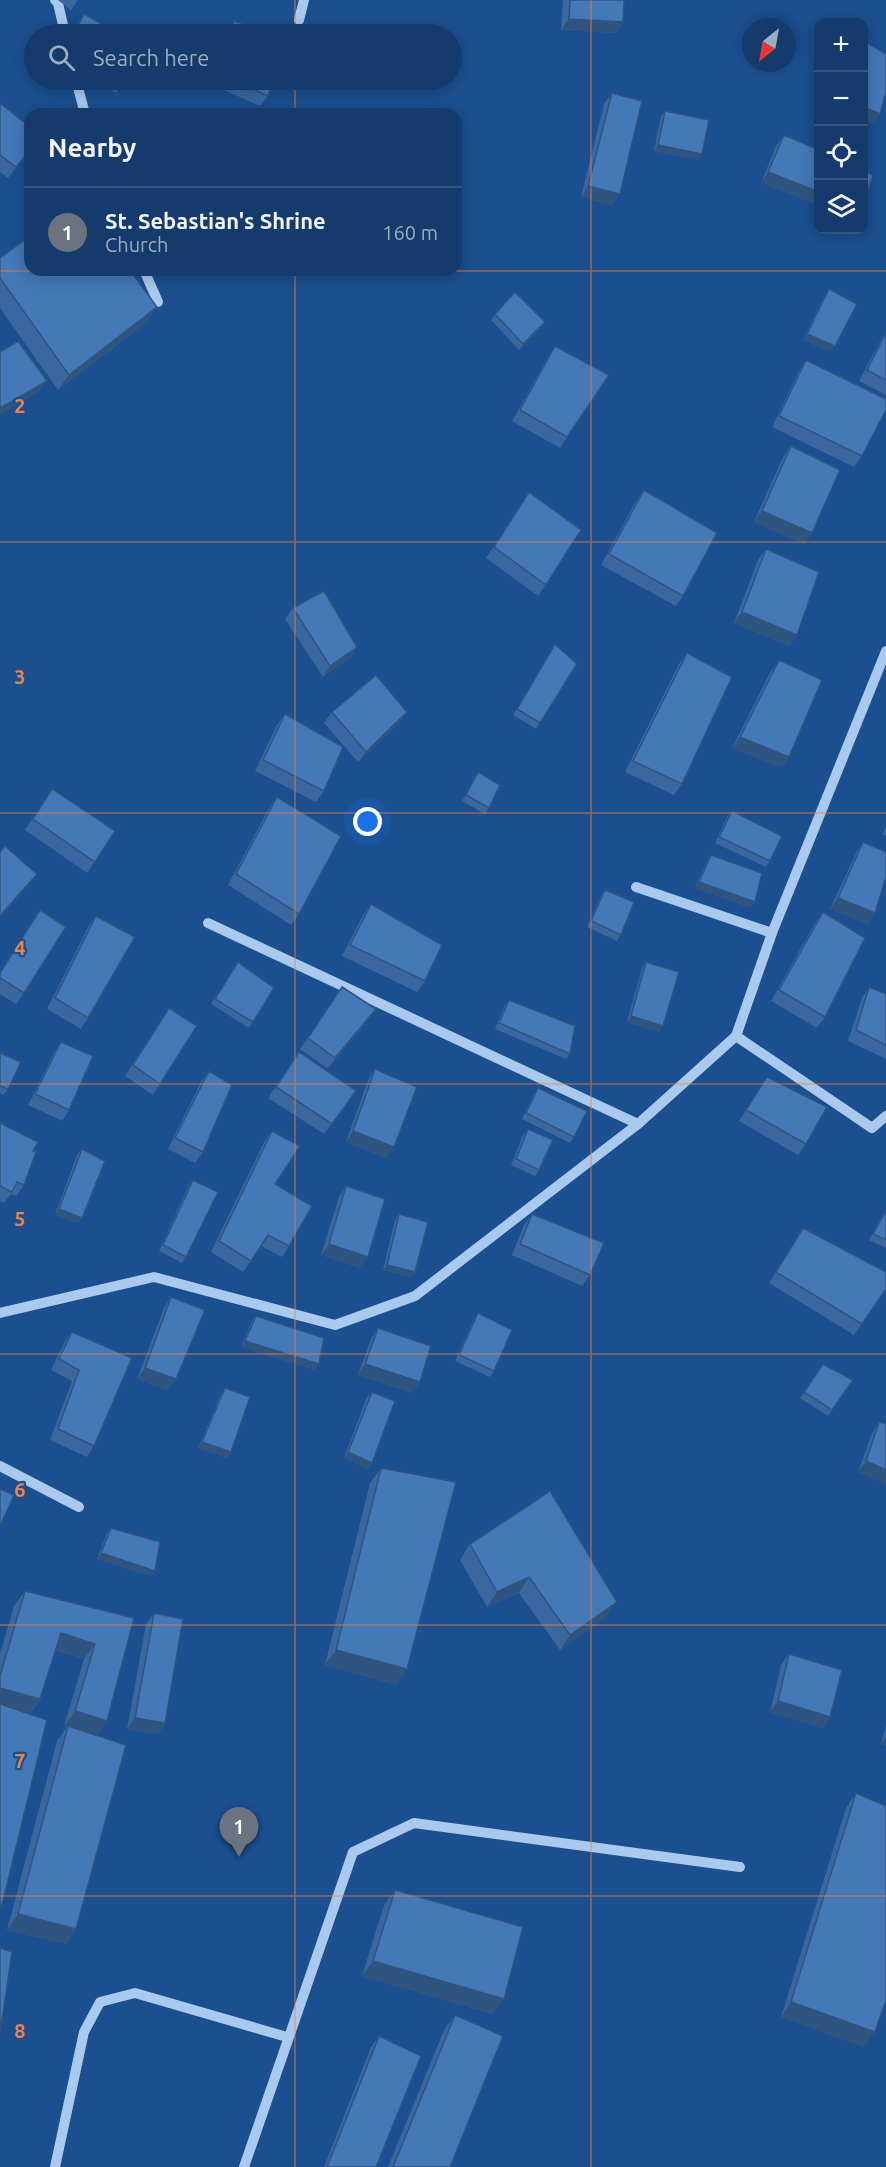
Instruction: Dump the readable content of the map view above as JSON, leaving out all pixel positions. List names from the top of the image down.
{
  "north": "bottom left",
  "page": {
    "map_buttons": ["+", "−"],
    "search": "Search here",
    "heading": "Nearby",
    "list": [
      {
        "mark": "1",
        "name": "St. Sebastian's Shrine",
        "note": "Church",
        "value": "160 m"
      }
    ],
    "pins": "1"
  },
  "grid": {
    "rows": [
      "2",
      "3",
      "4",
      "5",
      "6",
      "7",
      "8"
    ]
  }
}
